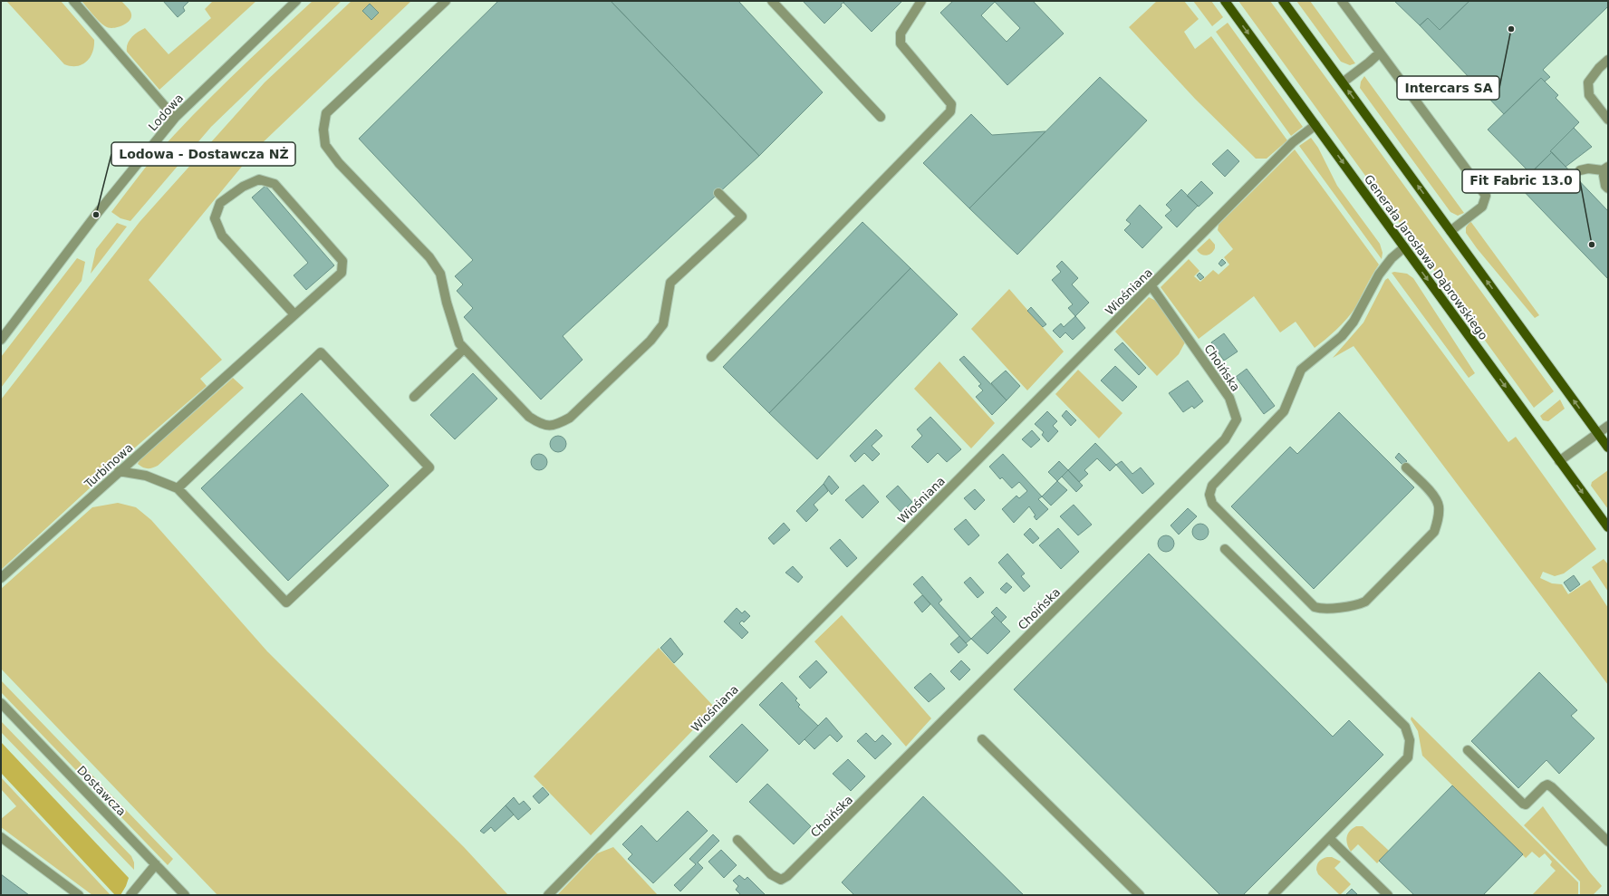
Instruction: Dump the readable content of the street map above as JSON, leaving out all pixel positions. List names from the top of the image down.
{
  "streets": {
    "main road": ["Generała Jarosława Dąbrowskiego"],
    "street": [
      "Lodowa",
      "Wiośniana",
      "Choińska",
      "Turbinowa",
      "Dostawcza"
    ]
  },
  "crossings": [
    ["Generała Jarosława Dąbrowskiego", "Wiośniana"],
    ["Wiośniana", "Choińska"]
  ],
  "places": ["Intercars SA", "Lodowa - Dostawcza NŻ", "Fit Fabric 13.0"]
}
